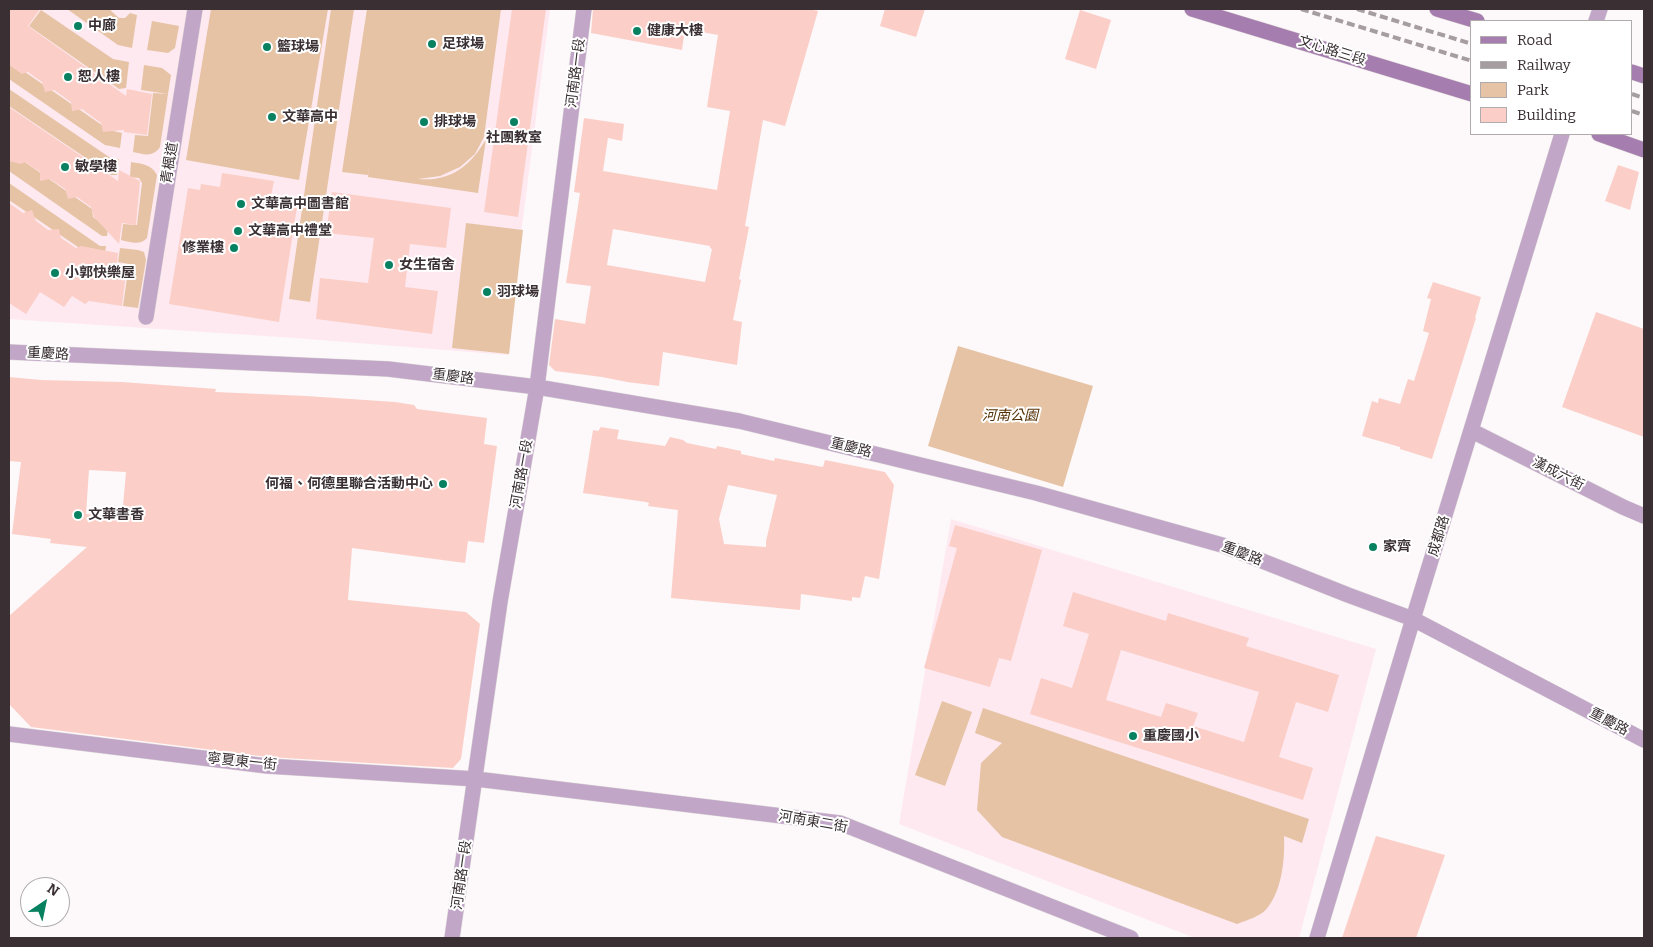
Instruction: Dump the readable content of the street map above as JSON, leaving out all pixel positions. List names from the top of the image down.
{
  "streets": {
    "main road": ["文心路三段"],
    "street": [
      "河南路一段",
      "青楓道",
      "重慶路",
      "漢成六街",
      "成都路",
      "寧夏東一街",
      "河南東二街"
    ]
  },
  "crossings": [
    ["河南路一段", "重慶路"],
    ["河南路一段", "寧夏東一街"],
    ["河南路一段", "河南東二街"],
    ["重慶路", "成都路"],
    ["漢成六街", "成都路"],
    ["寧夏東一街", "河南東二街"]
  ],
  "parks": ["河南公園"],
  "places": [
    "中廊",
    "健康大樓",
    "足球場",
    "籃球場",
    "恕人樓",
    "文華高中",
    "排球場",
    "社團教室",
    "敏學樓",
    "文華高中圖書館",
    "文華高中禮堂",
    "修業樓",
    "女生宿舍",
    "小郭快樂屋",
    "羽球場",
    "何福、何德里聯合活動中心",
    "文華書香",
    "家齊",
    "重慶國小"
  ],
  "legend": [
    "Road",
    "Railway",
    "Park",
    "Building"
  ],
  "north": "top right"
}
